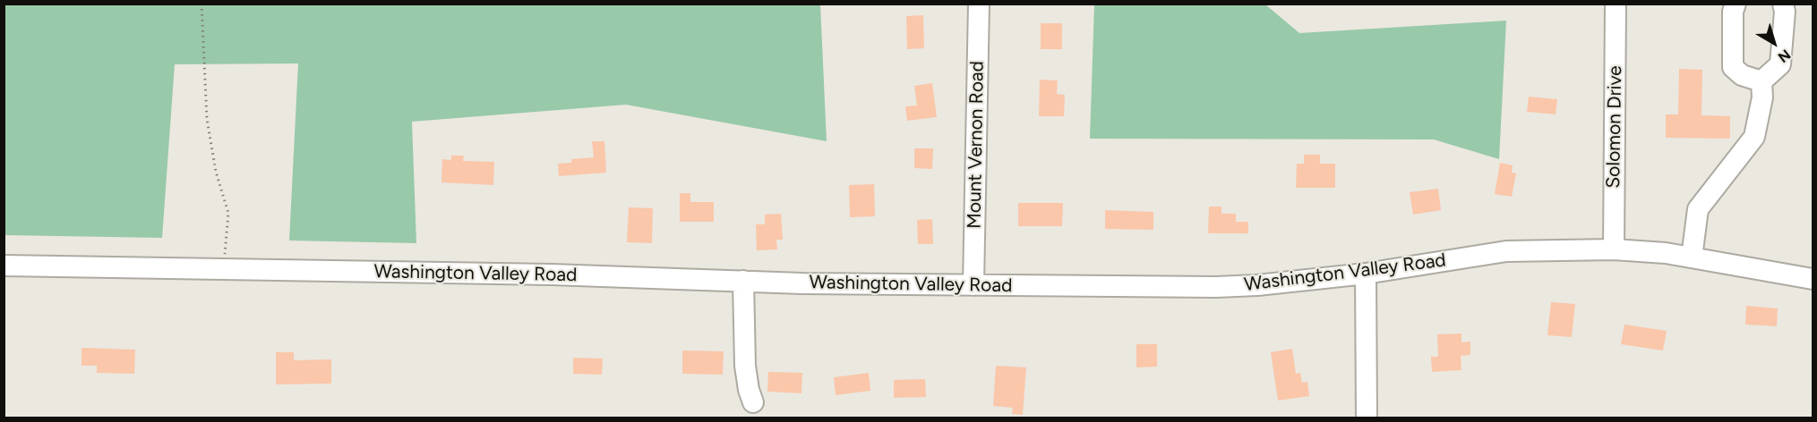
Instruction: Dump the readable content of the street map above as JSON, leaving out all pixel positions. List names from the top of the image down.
{
  "streets": {
    "street": ["Solomon Drive", "Mount Vernon Road", "Washington Valley Road"]
  },
  "crossings": [
    ["Solomon Drive", "Washington Valley Road"],
    ["Mount Vernon Road", "Washington Valley Road"]
  ],
  "north": "bottom right"
}
